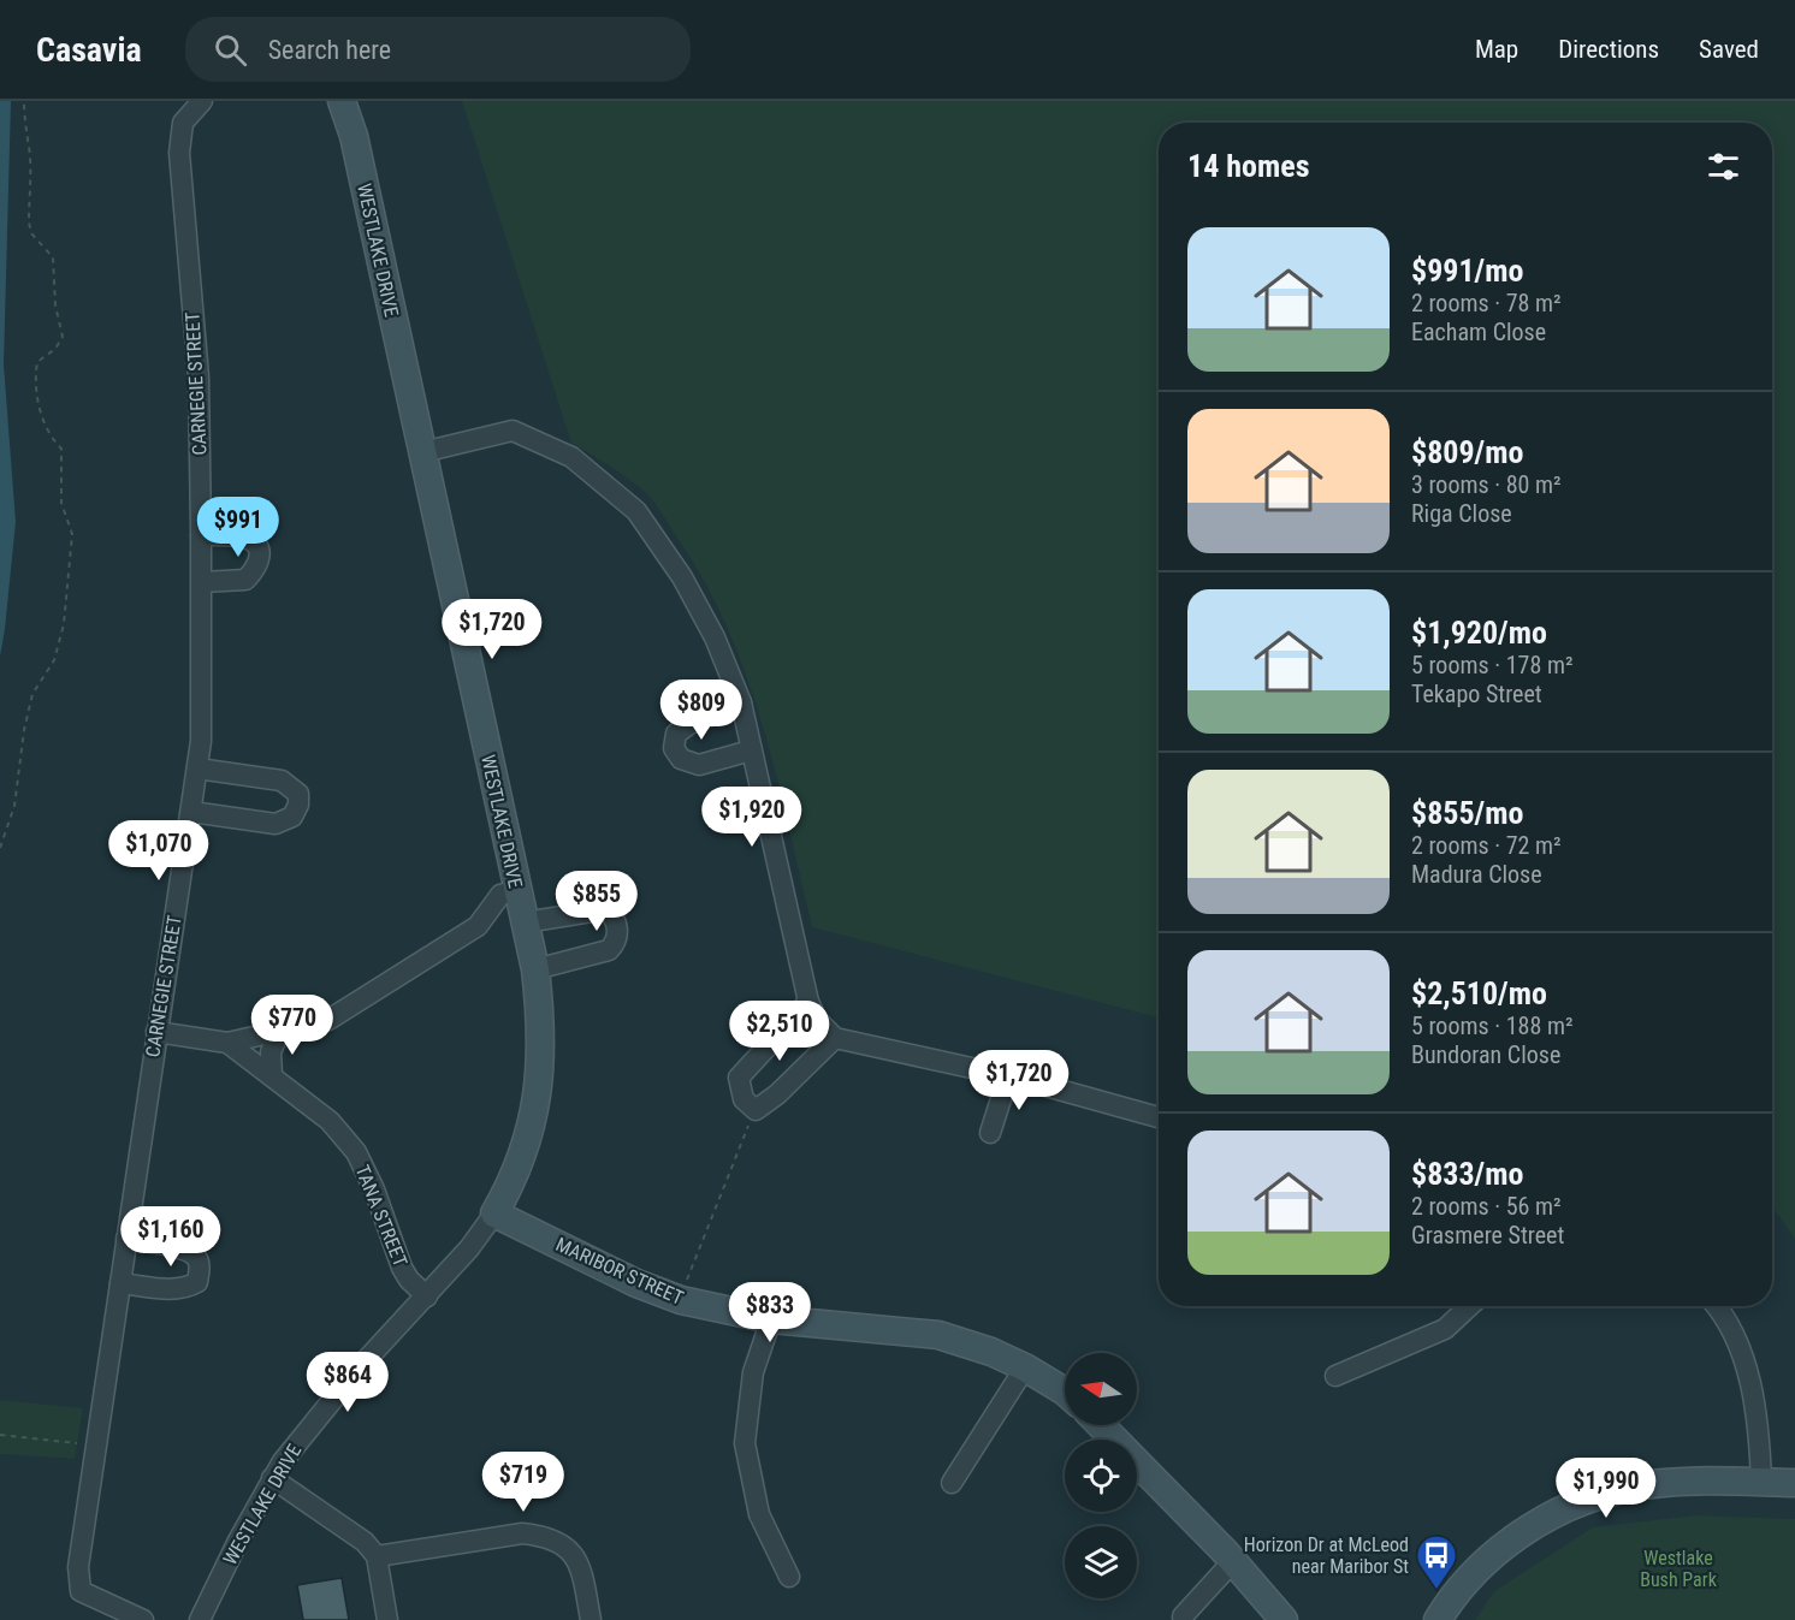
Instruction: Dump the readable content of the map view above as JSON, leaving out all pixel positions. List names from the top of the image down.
{
  "streets": {
    "street": [
      "WESTLAKE DRIVE",
      "CARNEGIE STREET",
      "TANA STREET",
      "MARIBOR STREET"
    ]
  },
  "crossings": [
    ["WESTLAKE DRIVE", "TANA STREET"],
    ["WESTLAKE DRIVE", "MARIBOR STREET"],
    ["CARNEGIE STREET", "TANA STREET"]
  ],
  "parks": ["Westlake Bush Park"],
  "places": {
    "bus stop": ["Horizon Dr at McLeod near Maribor St"]
  },
  "north": "left",
  "page": {
    "header": "Casavia",
    "search": "Search here",
    "nav": ["Map", "Directions", "Saved"],
    "heading": "14 homes",
    "list": [
      {
        "name": "$991/mo",
        "note": "2 rooms · 78 m² · Eacham Close"
      },
      {
        "name": "$809/mo",
        "note": "3 rooms · 80 m² · Riga Close"
      },
      {
        "name": "$1,920/mo",
        "note": "5 rooms · 178 m² · Tekapo Street"
      },
      {
        "name": "$855/mo",
        "note": "2 rooms · 72 m² · Madura Close"
      },
      {
        "name": "$2,510/mo",
        "note": "5 rooms · 188 m² · Bundoran Close"
      },
      {
        "name": "$833/mo",
        "note": "2 rooms · 56 m² · Grasmere Street"
      }
    ],
    "price": [
      "$991",
      "$1,720",
      "$809",
      "$1,920",
      "$1,070",
      "$855",
      "$770",
      "$2,510",
      "$1,720",
      "$1,160",
      "$833",
      "$864",
      "$719",
      "$1,990"
    ]
  }
}
